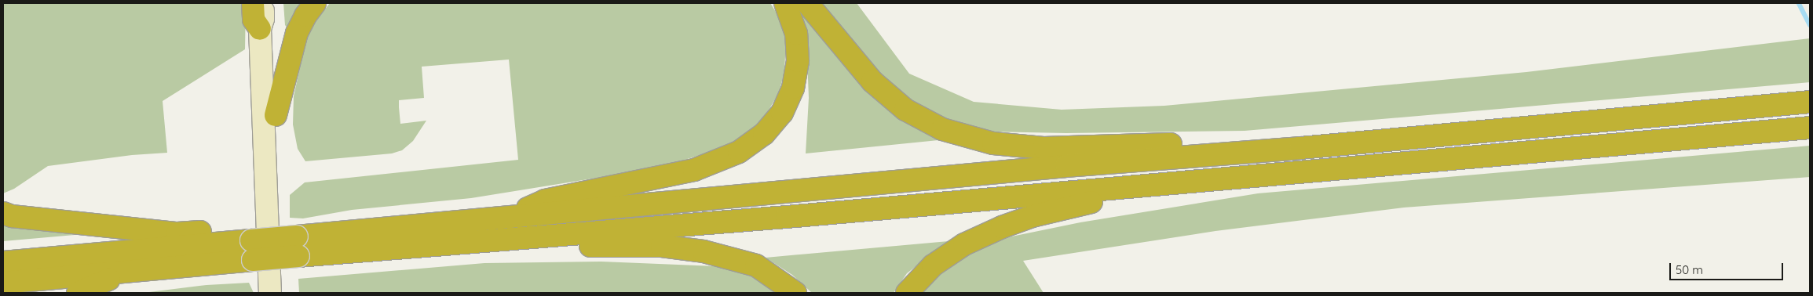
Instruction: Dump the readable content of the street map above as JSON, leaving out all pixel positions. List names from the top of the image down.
{
  "scale_bar": "50 m"
}
